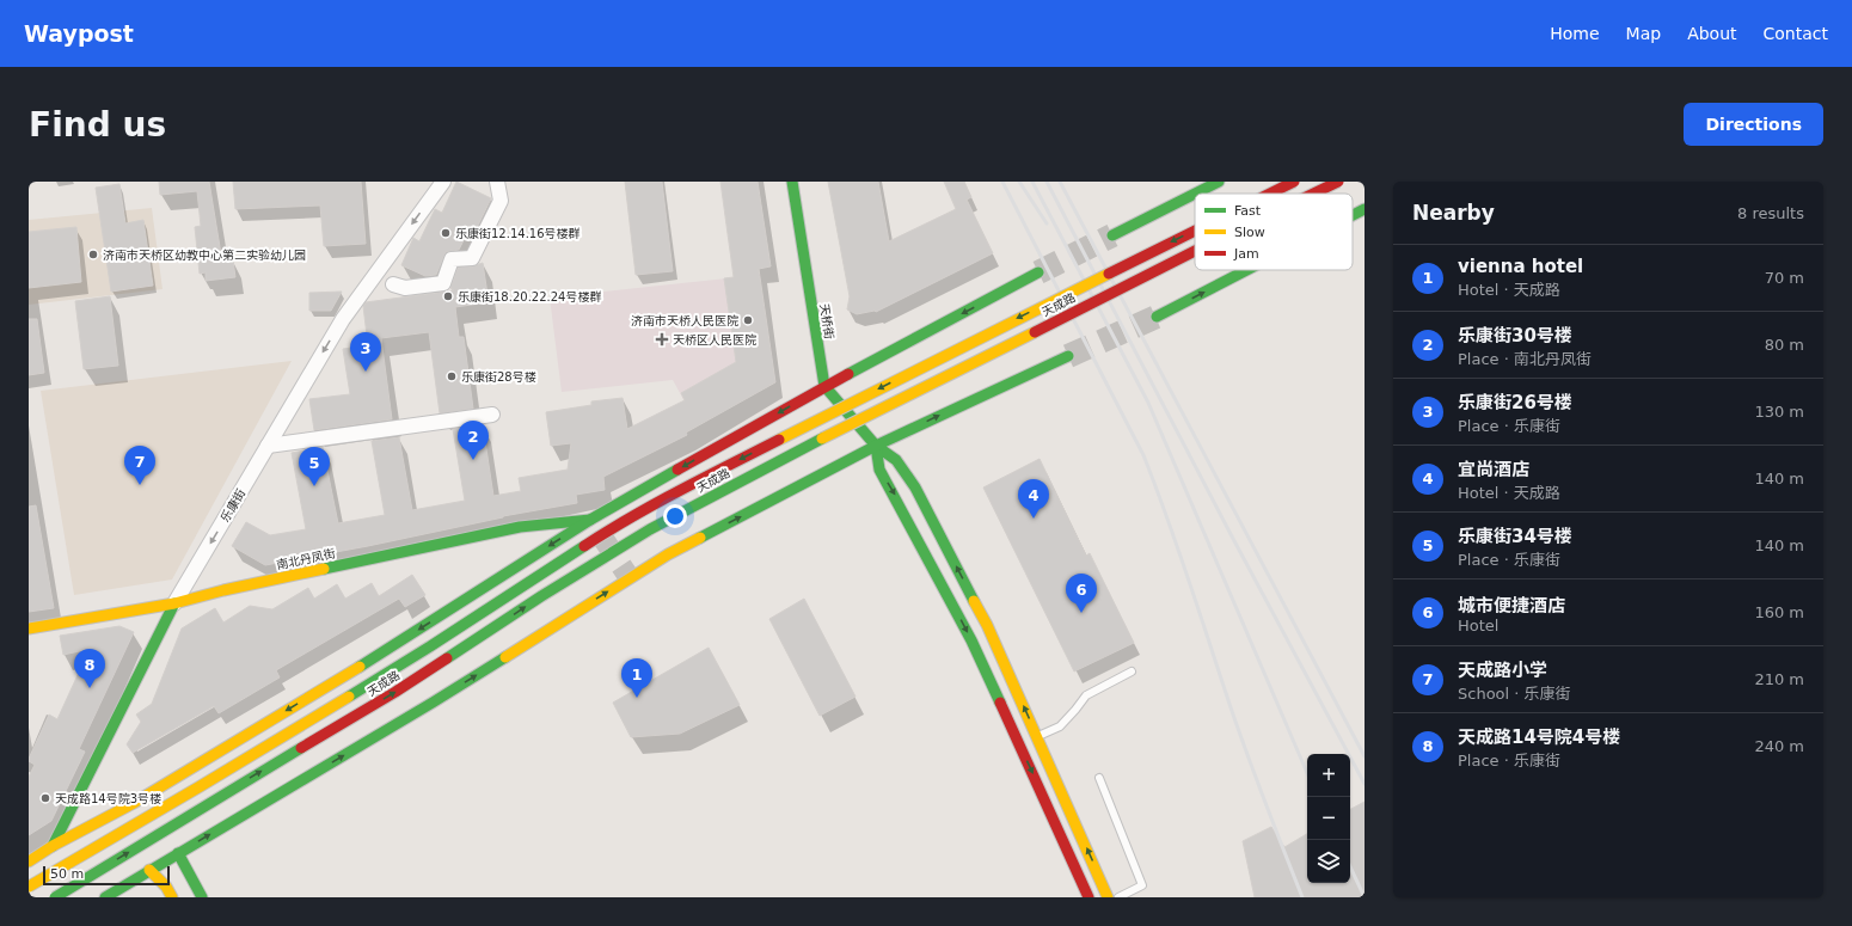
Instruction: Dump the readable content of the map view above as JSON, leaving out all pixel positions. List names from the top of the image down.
{
  "streets": {
    "main road": [
      "天成路",
      "天桥街",
      "乐康街",
      "南北丹凤街"
    ]
  },
  "crossings": [
    ["乐康街", "南北丹凤街"]
  ],
  "one_way": ["乐康街"],
  "places": {
    "other": [
      "乐康街12.14.16号楼群",
      "济南市天桥区幼教中心第二实验幼儿园",
      "乐康街18.20.22.24号楼群",
      "济南市天桥人民医院",
      "乐康街28号楼",
      "天成路14号院3号楼"
    ],
    "health": ["天桥区人民医院"]
  },
  "legend": ["Fast", "Slow", "Jam"],
  "scale_bar": "50 m",
  "page": {
    "header": "Waypost",
    "nav": [
      "Home",
      "Map",
      "About",
      "Contact"
    ],
    "buttons": "Directions",
    "title": "Find us",
    "heading": ["Nearby", "8 results"],
    "list": [
      {
        "mark": "1",
        "name": "vienna hotel",
        "note": "Hotel · 天成路",
        "value": "70 m"
      },
      {
        "mark": "2",
        "name": "乐康街30号楼",
        "note": "Place · 南北丹凤街",
        "value": "80 m"
      },
      {
        "mark": "3",
        "name": "乐康街26号楼",
        "note": "Place · 乐康街",
        "value": "130 m"
      },
      {
        "mark": "4",
        "name": "宜尚酒店",
        "note": "Hotel · 天成路",
        "value": "140 m"
      },
      {
        "mark": "5",
        "name": "乐康街34号楼",
        "note": "Place · 乐康街",
        "value": "140 m"
      },
      {
        "mark": "6",
        "name": "城市便捷酒店",
        "note": "Hotel",
        "value": "160 m"
      },
      {
        "mark": "7",
        "name": "天成路小学",
        "note": "School · 乐康街",
        "value": "210 m"
      },
      {
        "mark": "8",
        "name": "天成路14号院4号楼",
        "note": "Place · 乐康街",
        "value": "240 m"
      }
    ],
    "pins": [
      "3",
      "2",
      "7",
      "5",
      "4",
      "6",
      "8",
      "1"
    ],
    "map_buttons": ["+", "−"],
    "scale": "50 m"
  }
}
